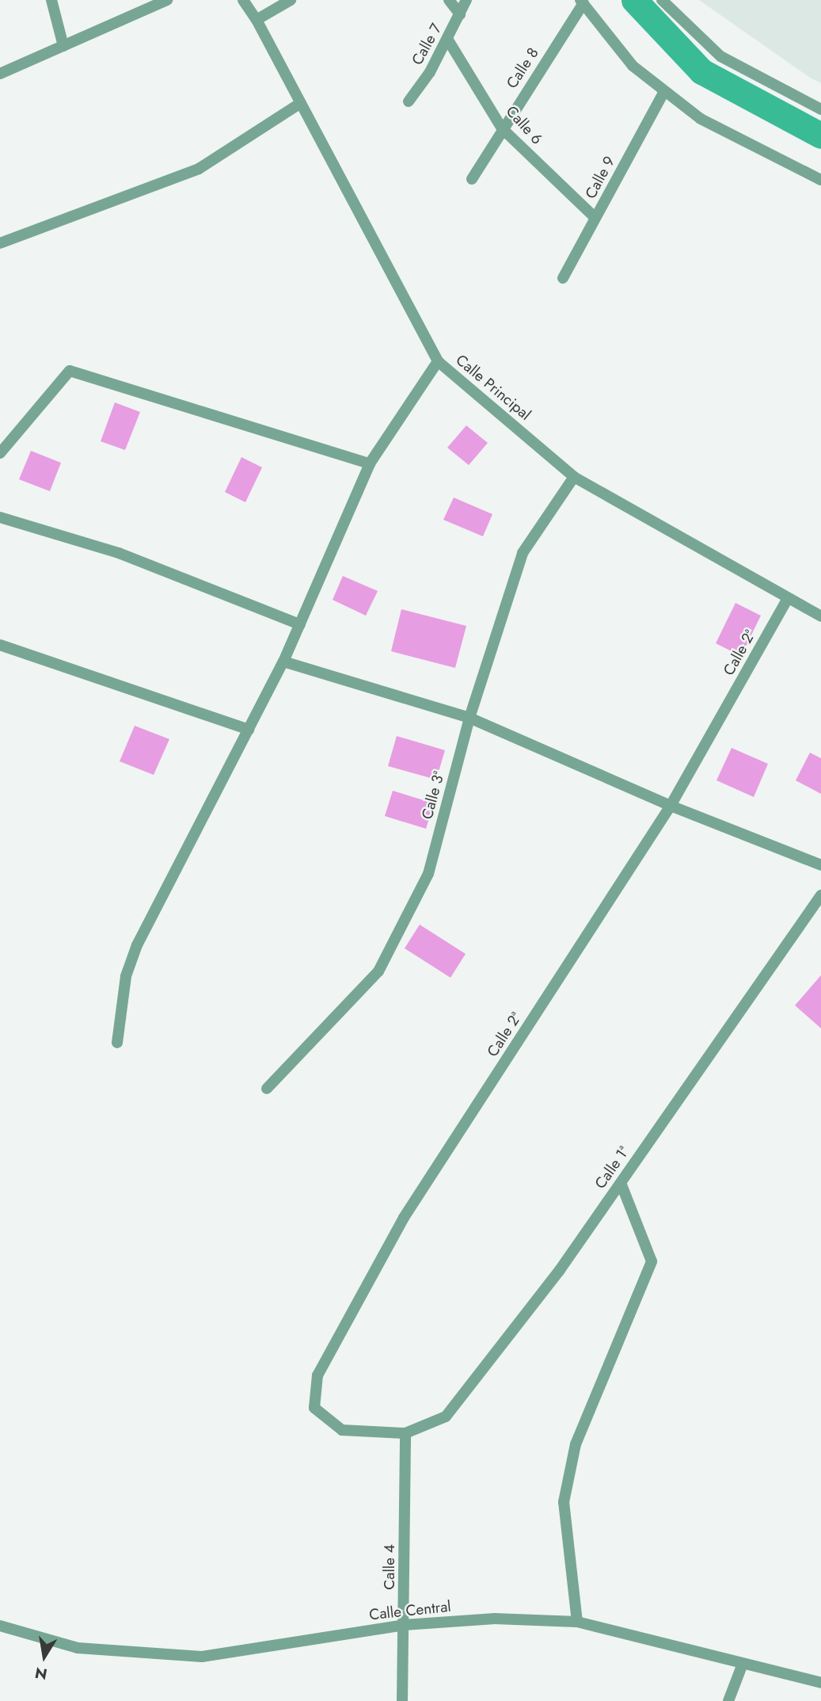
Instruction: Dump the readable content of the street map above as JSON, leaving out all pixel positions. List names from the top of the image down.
{
  "streets": {
    "street": [
      "Calle 7",
      "Calle 8",
      "Calle 6",
      "Calle 9",
      "Calle Principal",
      "Calle 2ª",
      "Calle 3ª",
      "Calle 1ª",
      "Calle 4",
      "Calle Central"
    ]
  },
  "crossings": [
    ["Calle 7", "Calle 6"],
    ["Calle 8", "Calle 6"],
    ["Calle 6", "Calle 9"],
    ["Calle Principal", "Calle 2ª"],
    ["Calle Principal", "Calle 3ª"],
    ["Calle 2ª", "Calle 1ª"],
    ["Calle 2ª", "Calle 4"],
    ["Calle 1ª", "Calle 4"],
    ["Calle 4", "Calle Central"]
  ],
  "north": "bottom"
}
